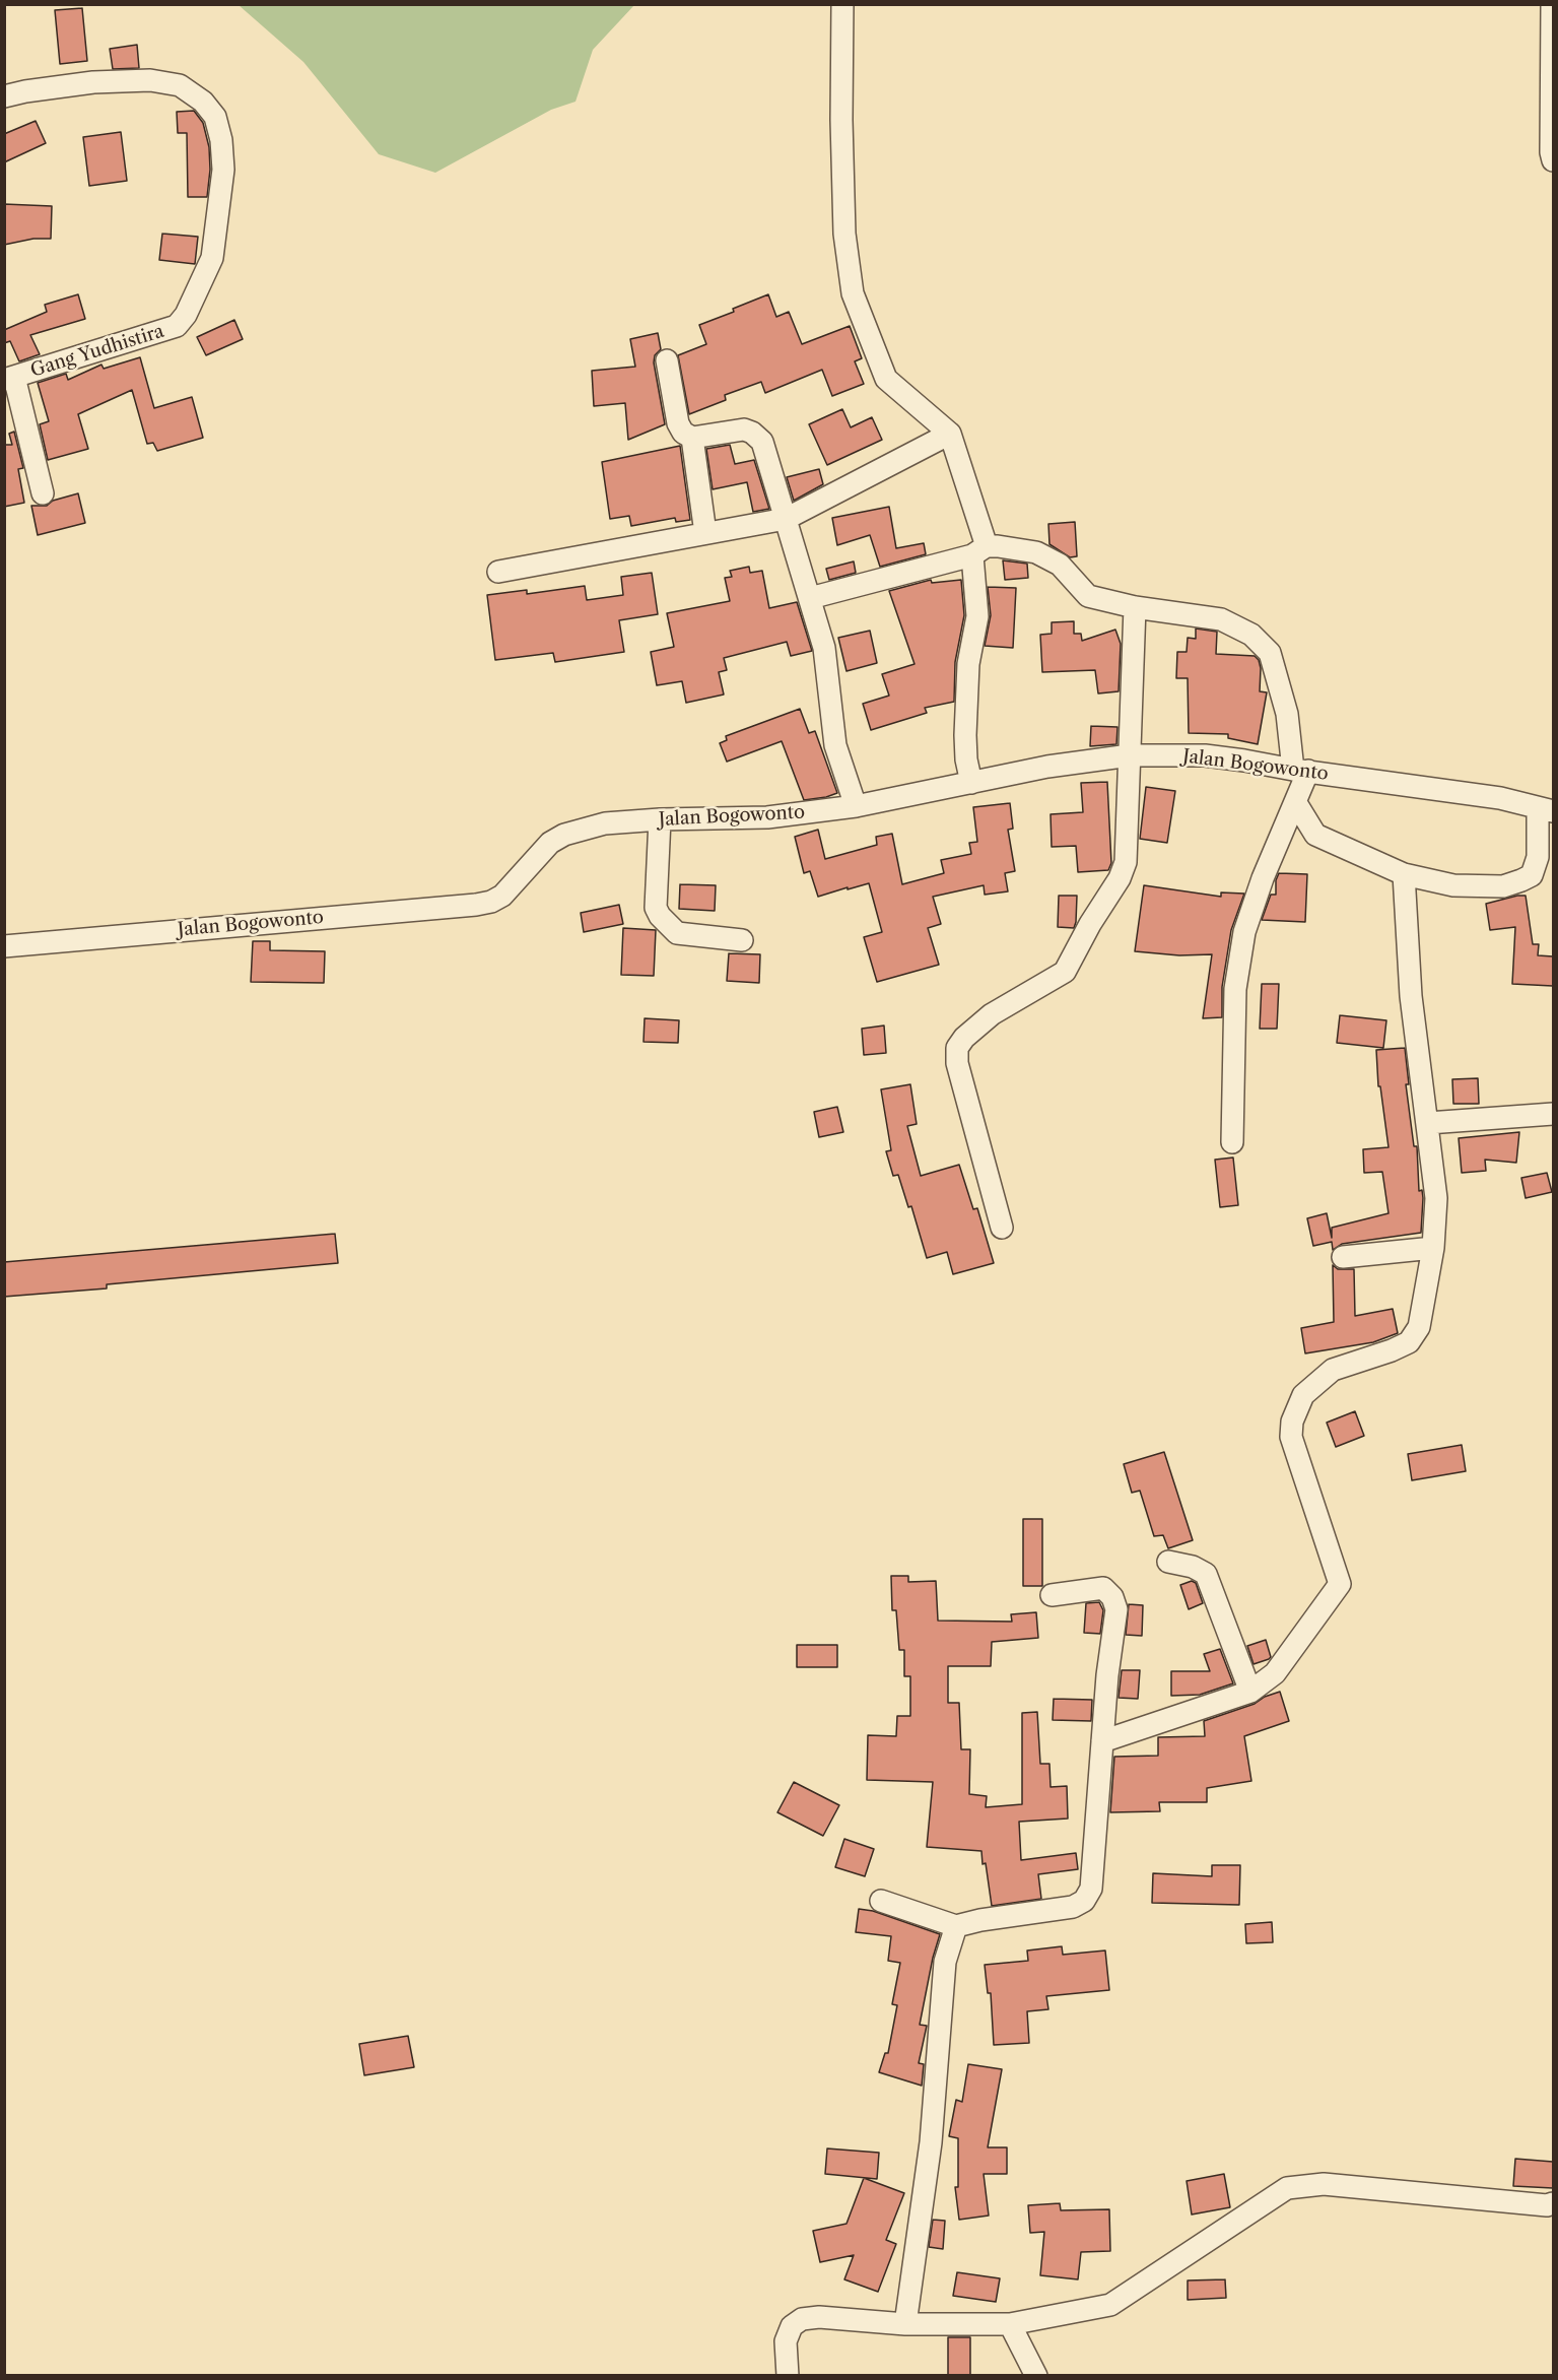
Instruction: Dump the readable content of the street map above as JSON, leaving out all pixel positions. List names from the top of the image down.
{
  "streets": {
    "street": ["Gang Yudhistira", "Jalan Bogowonto"]
  }
}
